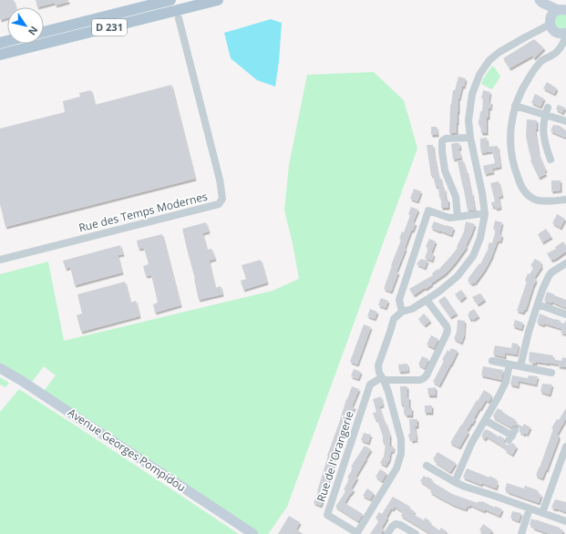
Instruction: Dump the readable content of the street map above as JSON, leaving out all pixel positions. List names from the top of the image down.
{
  "streets": {
    "main road": ["D 231", "Avenue Georges Pompidou"],
    "street": ["Rue des Temps Modernes", "Rue de l'Orangerie"]
  },
  "north": "bottom right"
}
